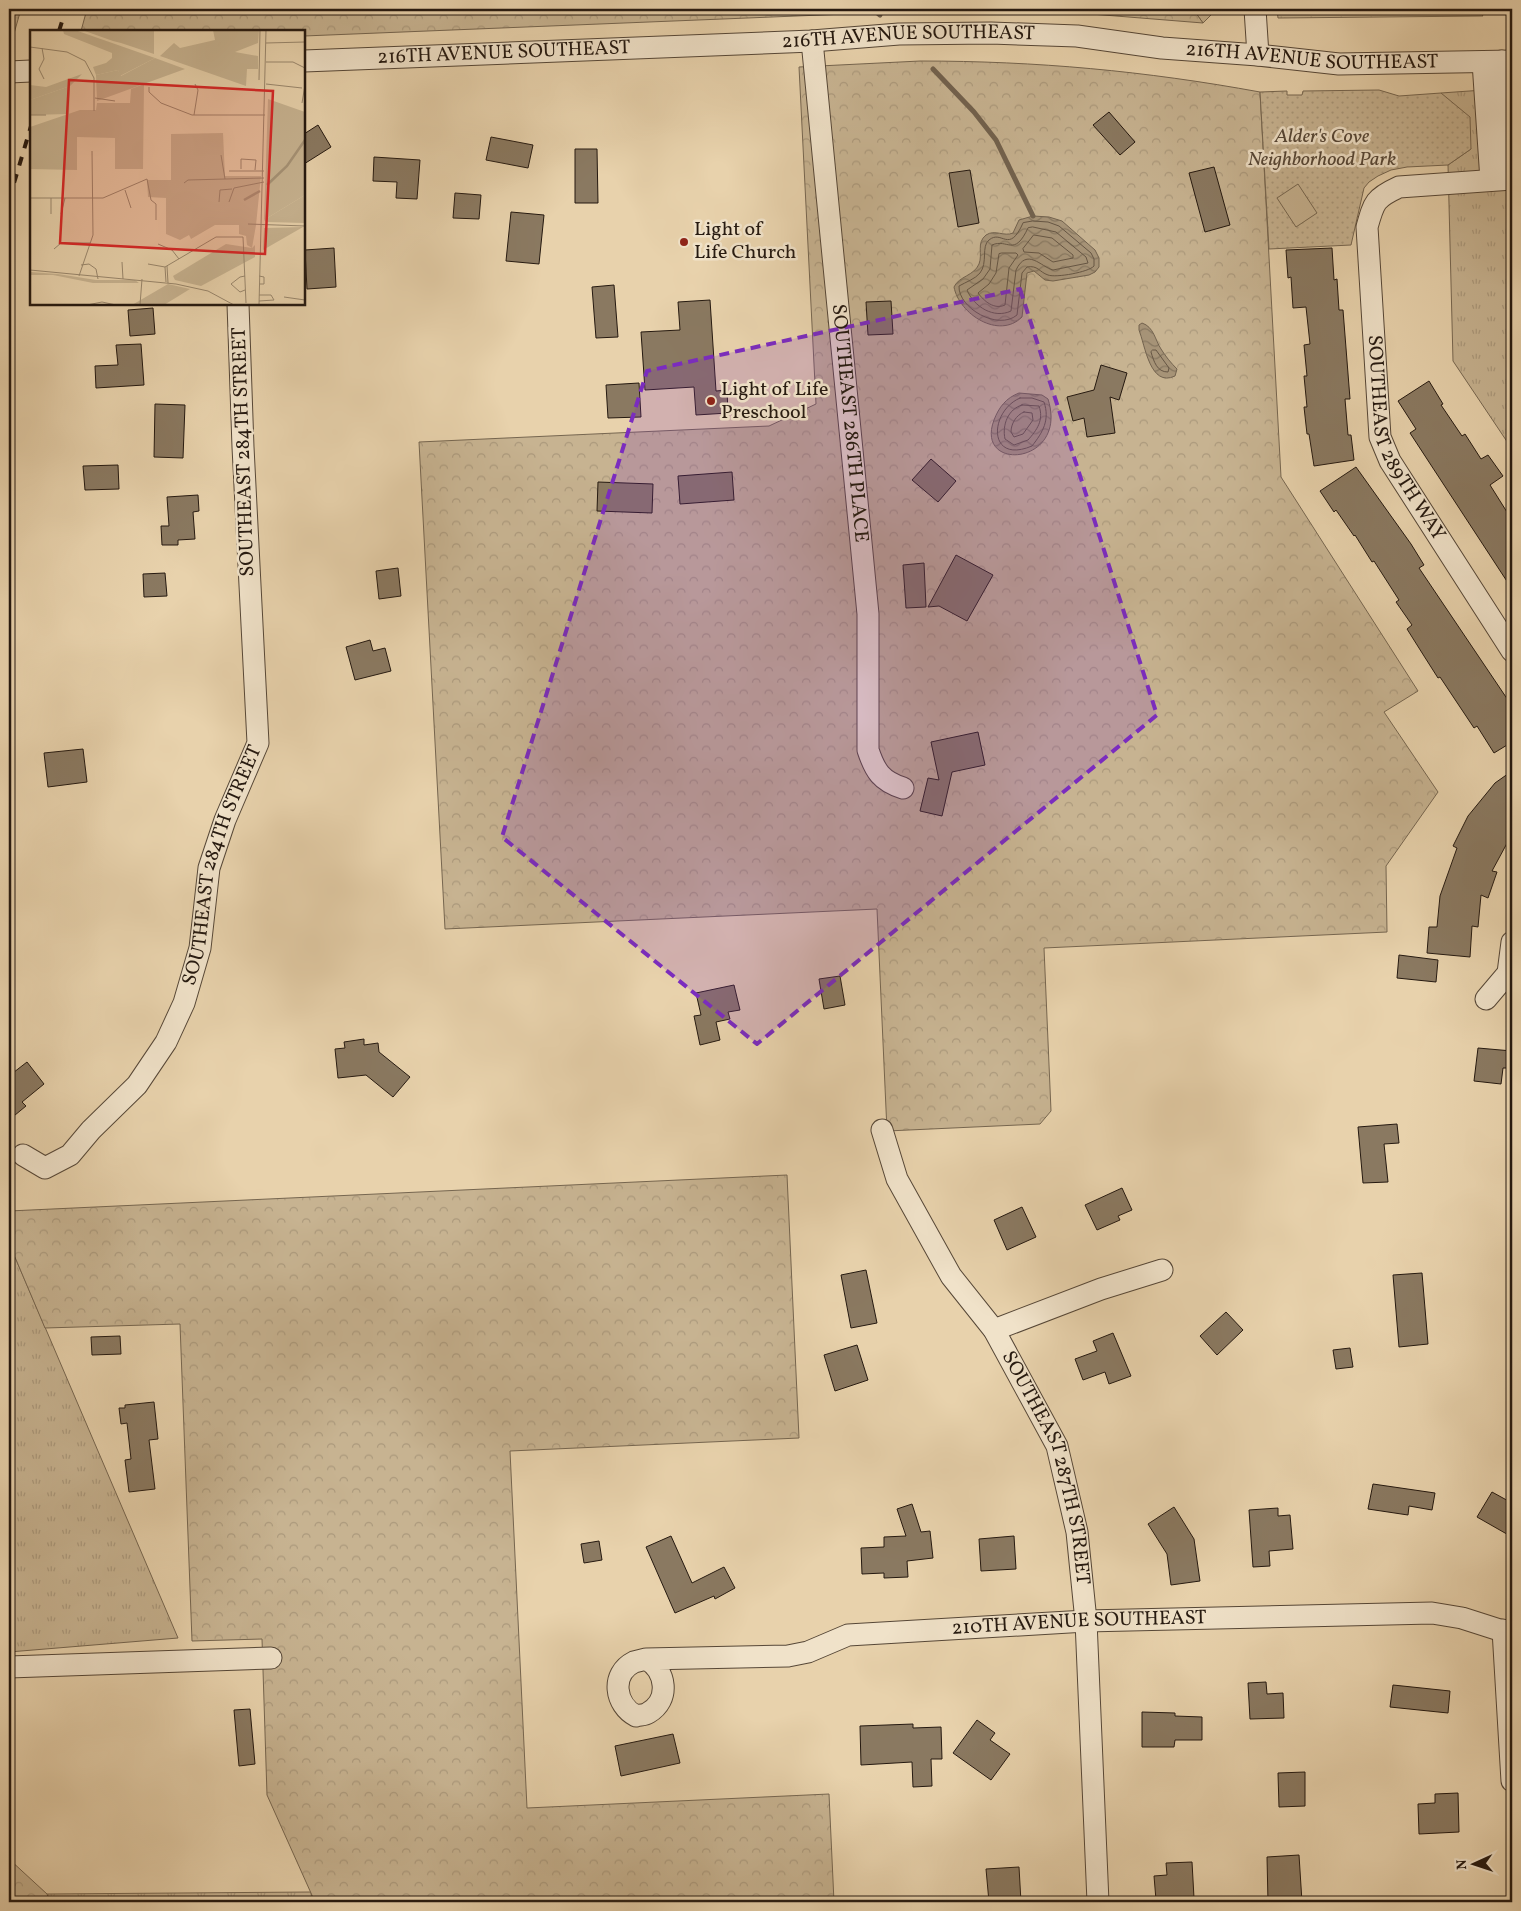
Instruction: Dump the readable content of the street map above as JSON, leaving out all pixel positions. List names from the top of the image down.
{
  "streets": {
    "street": [
      "216TH AVENUE SOUTHEAST",
      "SOUTHEAST 286TH PLACE",
      "SOUTHEAST 289TH WAY",
      "SOUTHEAST 284TH STREET",
      "SOUTHEAST 287TH STREET",
      "210TH AVENUE SOUTHEAST"
    ]
  },
  "crossings": [
    ["216TH AVENUE SOUTHEAST", "SOUTHEAST 286TH PLACE"],
    ["SOUTHEAST 287TH STREET", "210TH AVENUE SOUTHEAST"]
  ],
  "parks": ["Alder's Cove Neighborhood Park"],
  "places": ["Light of Life Church", "Light of Life Preschool"],
  "north": "left"
}
